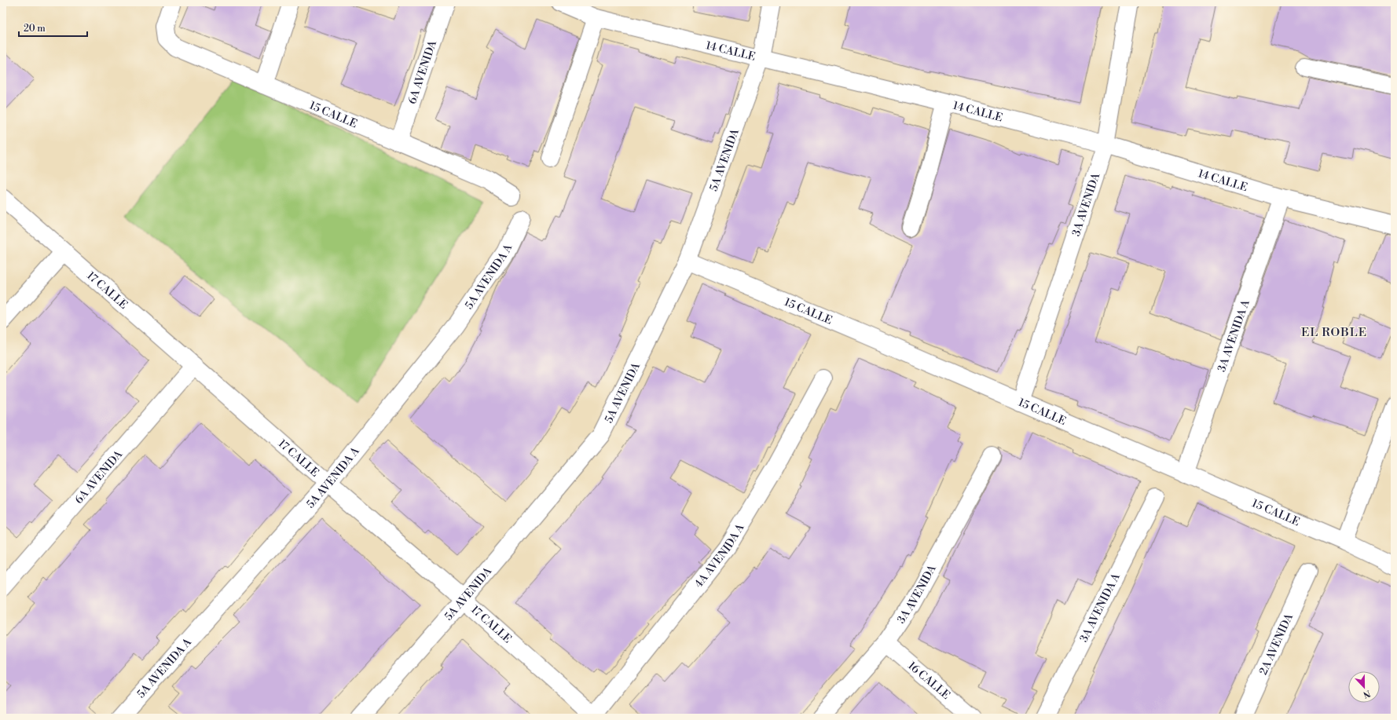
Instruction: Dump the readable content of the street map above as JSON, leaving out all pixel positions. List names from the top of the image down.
{
  "streets": {
    "street": [
      "14 CALLE",
      "6A AVENIDA",
      "15 CALLE",
      "5A AVENIDA",
      "3A AVENIDA",
      "5A AVENIDA A",
      "17 CALLE",
      "3A AVENIDA A",
      "4A AVENIDA A",
      "2A AVENIDA",
      "16 CALLE"
    ]
  },
  "crossings": [
    ["14 CALLE", "5A AVENIDA"],
    ["14 CALLE", "3A AVENIDA"],
    ["14 CALLE", "3A AVENIDA A"],
    ["6A AVENIDA", "15 CALLE"],
    ["6A AVENIDA", "17 CALLE"],
    ["15 CALLE", "5A AVENIDA"],
    ["15 CALLE", "3A AVENIDA"],
    ["15 CALLE", "3A AVENIDA A"],
    ["5A AVENIDA", "17 CALLE"],
    ["3A AVENIDA", "16 CALLE"],
    ["5A AVENIDA A", "17 CALLE"],
    ["17 CALLE", "4A AVENIDA A"]
  ],
  "districts": ["EL ROBLE"],
  "scale_bar": "20 m",
  "north": "bottom"
}
